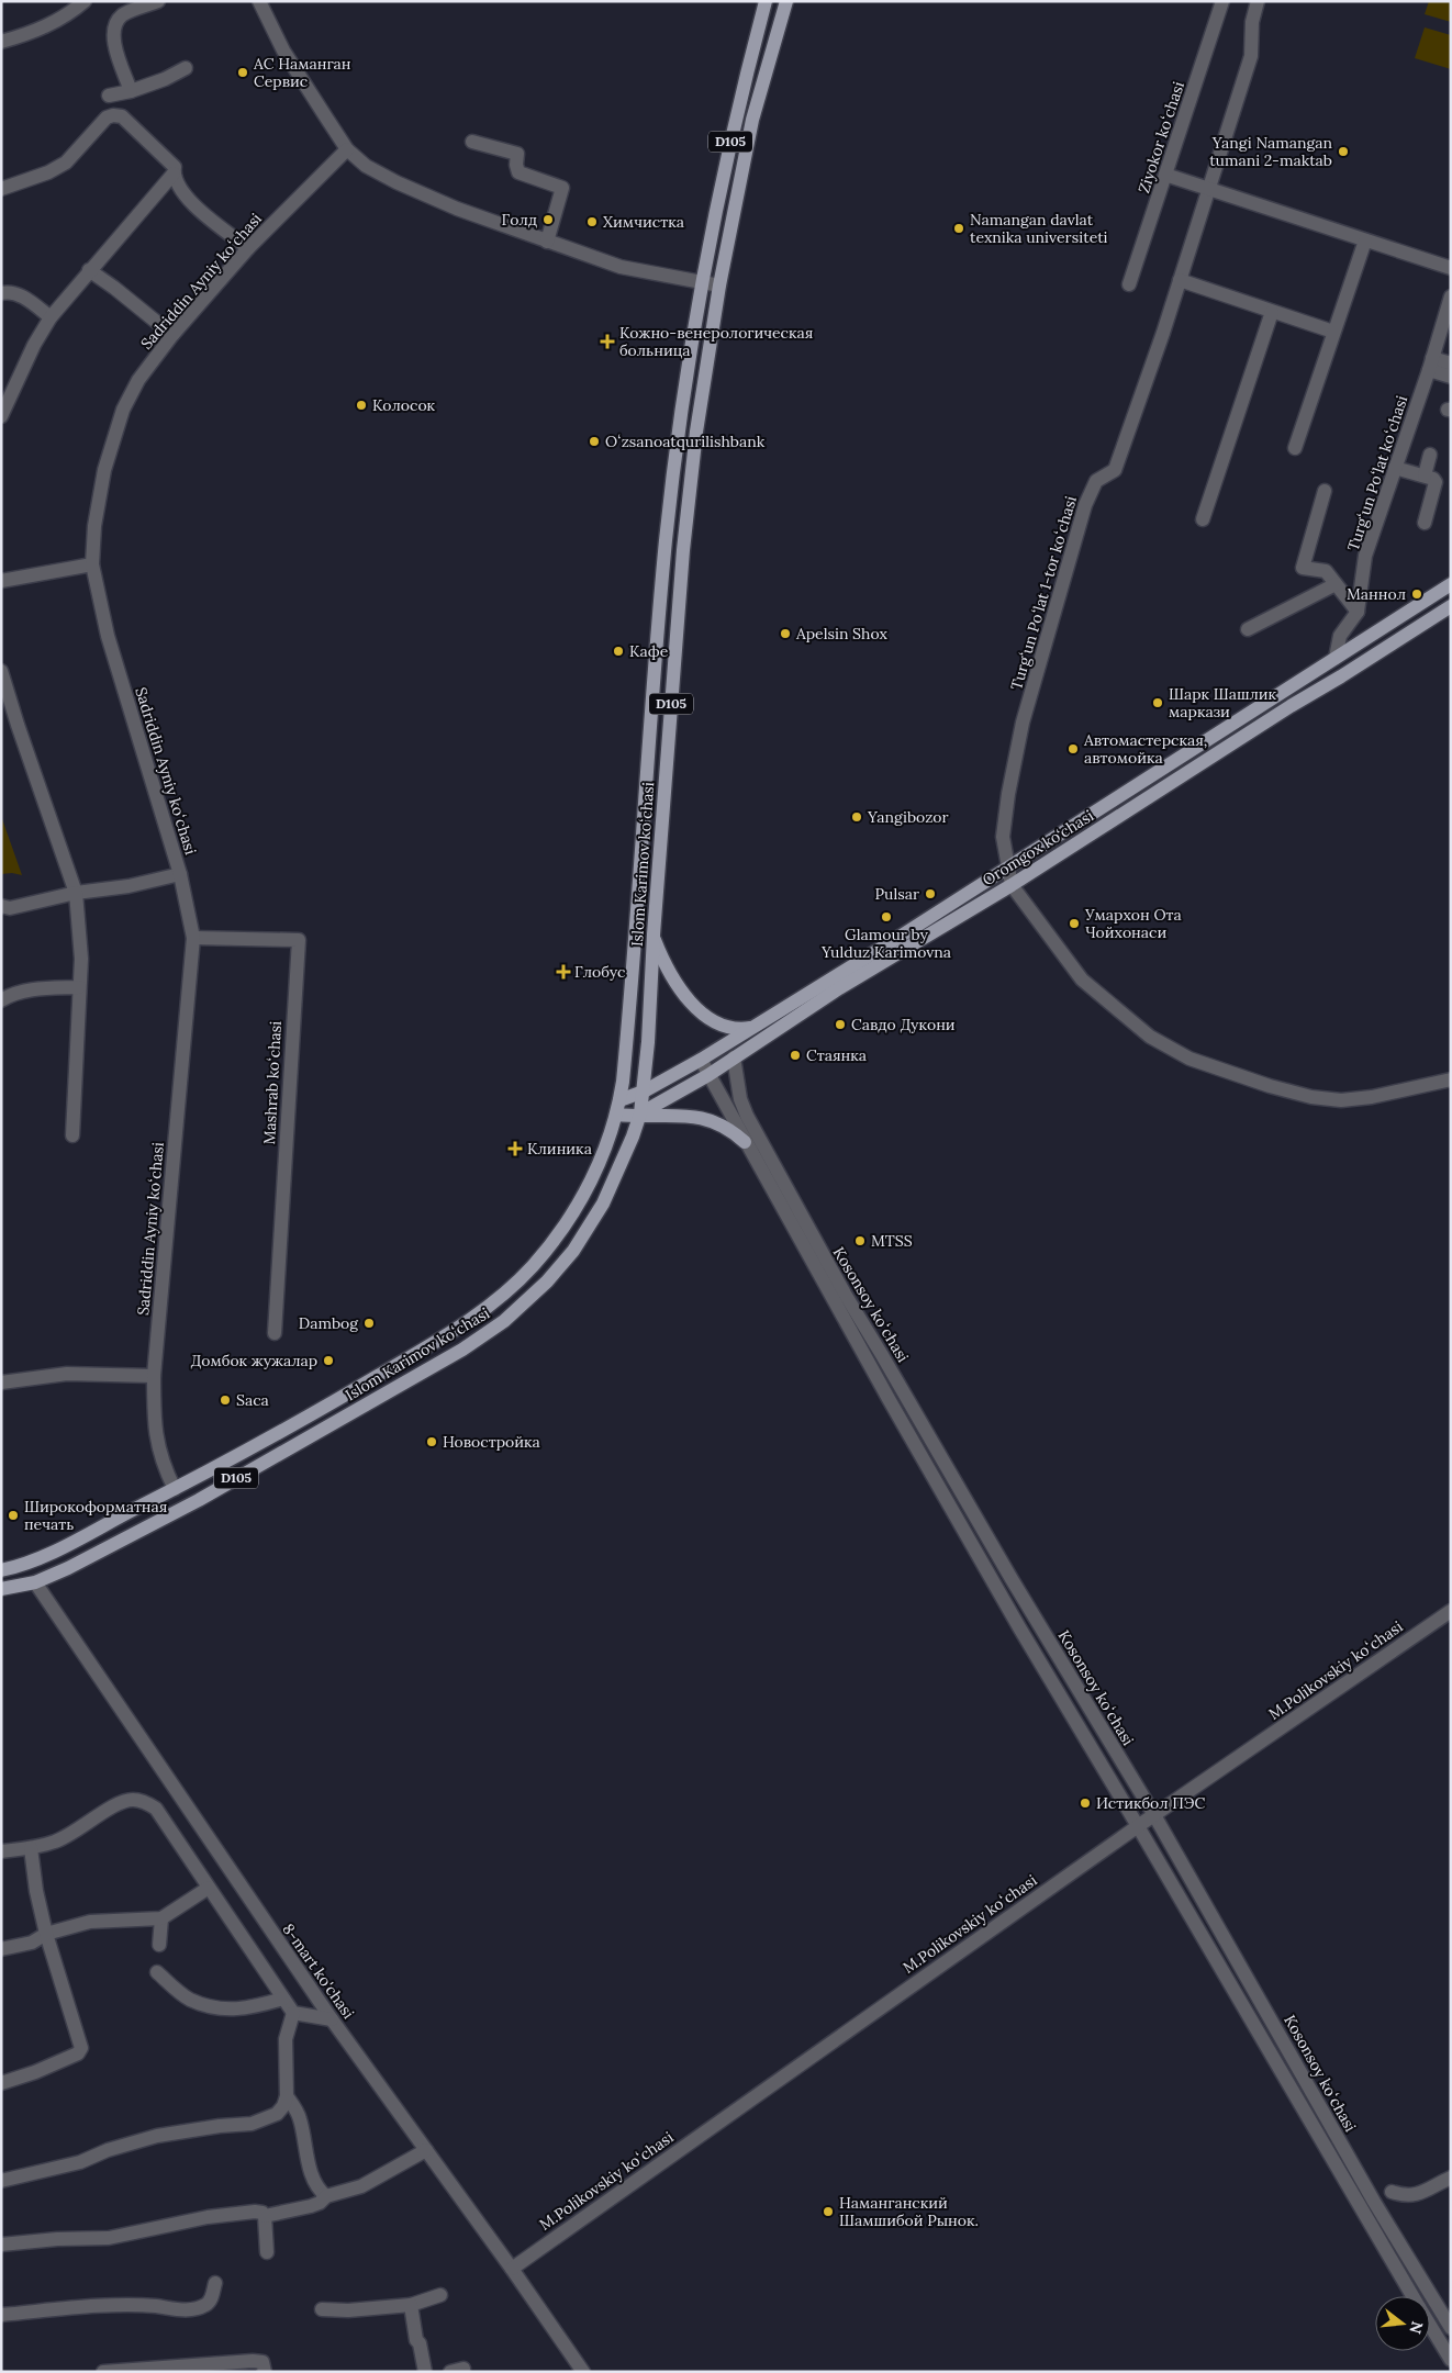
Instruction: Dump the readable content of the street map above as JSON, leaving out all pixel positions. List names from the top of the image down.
{
  "streets": {
    "main road": ["D105", "Oromgox ko‘chasi", "Islom Karimov koʻchasi"],
    "street": [
      "Ziyokor koʻchasi",
      "Sadriddin Ayniy koʻchasi",
      "Turgʻun Poʻlat koʻchasi",
      "Turgʻun Poʻlat 1-tor koʻchasi",
      "Mashrab koʻchasi",
      "Kosonsoy koʻchasi",
      "M.Polikovskiy koʻchasi",
      "8-mart ko'chasi"
    ]
  },
  "crossings": [
    ["Sadriddin Ayniy koʻchasi", "Islom Karimov koʻchasi"],
    ["Sadriddin Ayniy koʻchasi", "Mashrab koʻchasi"],
    ["Turgʻun Poʻlat koʻchasi", "Oromgox ko‘chasi"],
    ["Turgʻun Poʻlat 1-tor koʻchasi", "Oromgox ko‘chasi"],
    ["Oromgox ko‘chasi", "Islom Karimov koʻchasi"],
    ["Oromgox ko‘chasi", "Kosonsoy koʻchasi"],
    ["Islom Karimov koʻchasi", "8-mart ko'chasi"],
    ["Kosonsoy koʻchasi", "M.Polikovskiy koʻchasi"],
    ["M.Polikovskiy koʻchasi", "8-mart ko'chasi"]
  ],
  "places": {
    "other": [
      "АС Наманган Сервис",
      "Yangi Namangan tumani 2-maktab",
      "Голд",
      "Химчистка",
      "Namangan davlat texnika universiteti",
      "Колосок",
      "Oʻzsanoatqurilishbank",
      "Маннол",
      "Apelsin Shox",
      "Кафе",
      "Шарк Шашлик маркази",
      "Автомастерская, автомойка",
      "Yangibozor",
      "Pulsar",
      "Glamour by Yulduz Karimovna",
      "Умархон Ота Чойхонаси",
      "Савдо Дукони",
      "Стаянка",
      "MTSS",
      "Dambog",
      "Домбок жужалар",
      "Saca",
      "Новостройка",
      "Широкоформатная печать",
      "Истикбол ПЭС",
      "Наманганский Шамшибой Рынок."
    ],
    "health": ["Кожно-венерологическая больница", "Глобус", "Клиника"]
  },
  "north": "right"
}
